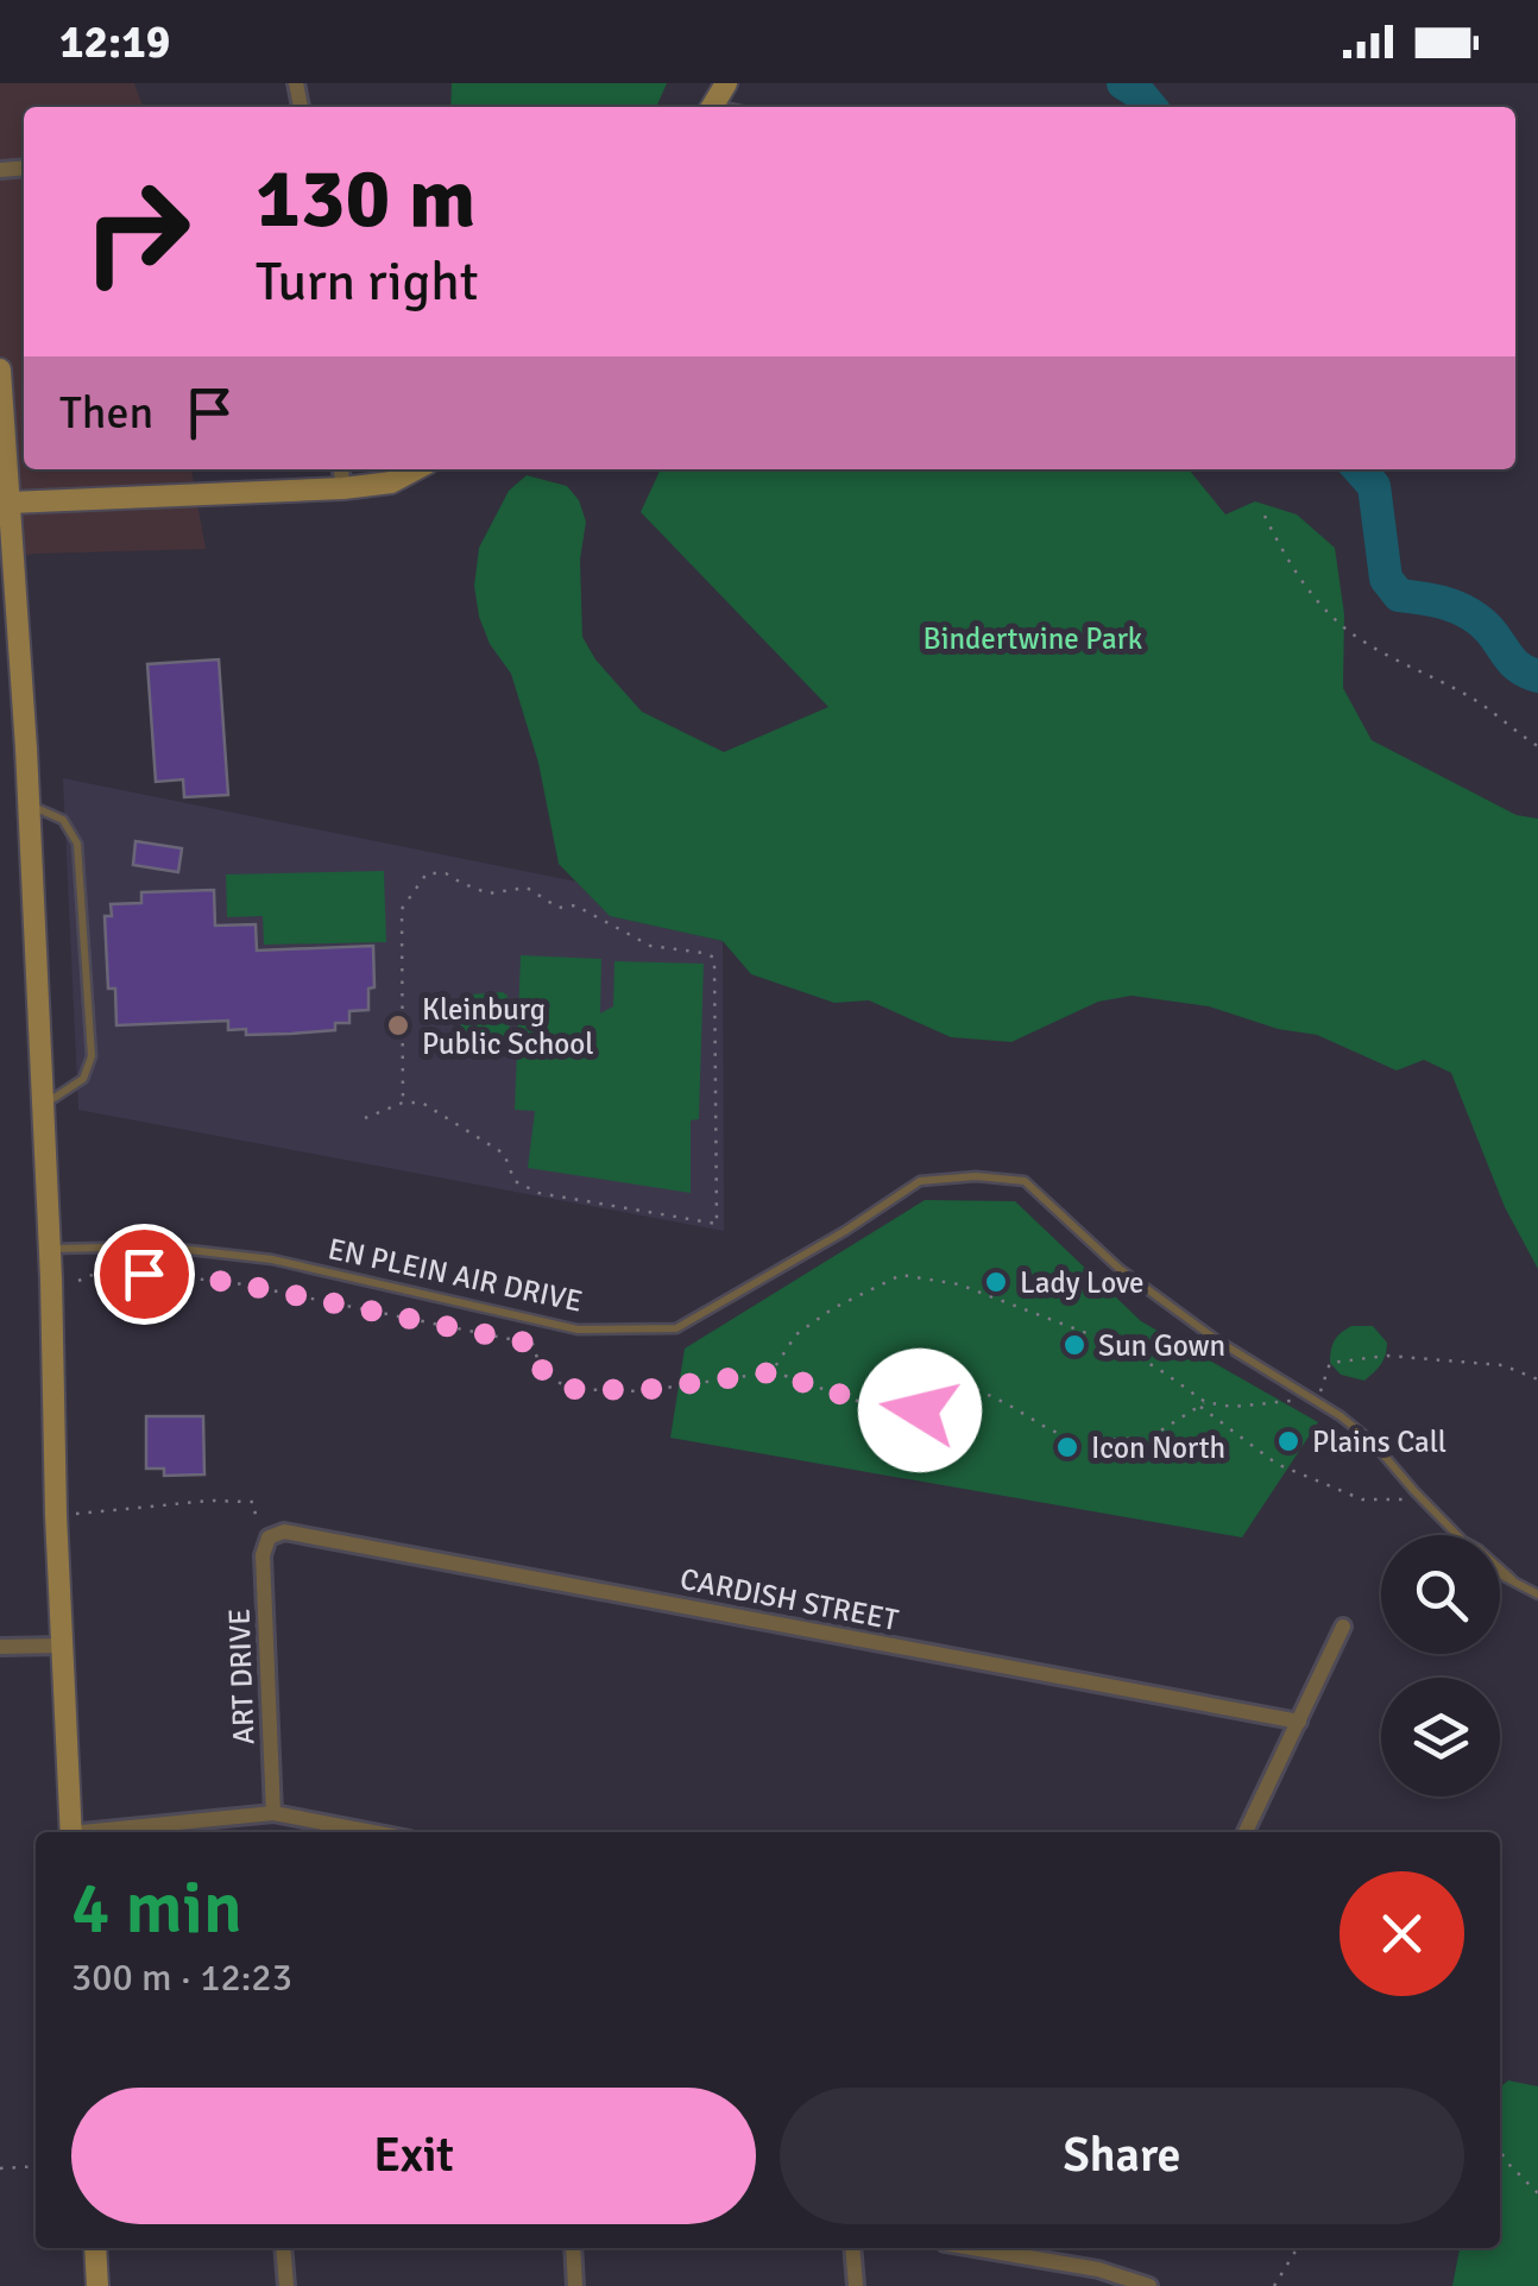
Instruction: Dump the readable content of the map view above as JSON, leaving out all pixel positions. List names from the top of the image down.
{
  "streets": {
    "street": ["CARDISH STREET", "ART DRIVE"],
    "lane": ["EN PLEIN AIR DRIVE"]
  },
  "crossings": [
    ["CARDISH STREET", "ART DRIVE"]
  ],
  "parks": ["Bindertwine Park"],
  "places": [
    "Kleinburg Public School",
    "Lady Love",
    "Sun Gown",
    "Plains Call",
    "Icon North"
  ],
  "page": {
    "status": "12:19",
    "turn": ["130 m", "Turn right"],
    "then": "Then",
    "heading": ["4 min", "300 m · 12:23"],
    "buttons": ["Exit", "Share"]
  }
}
